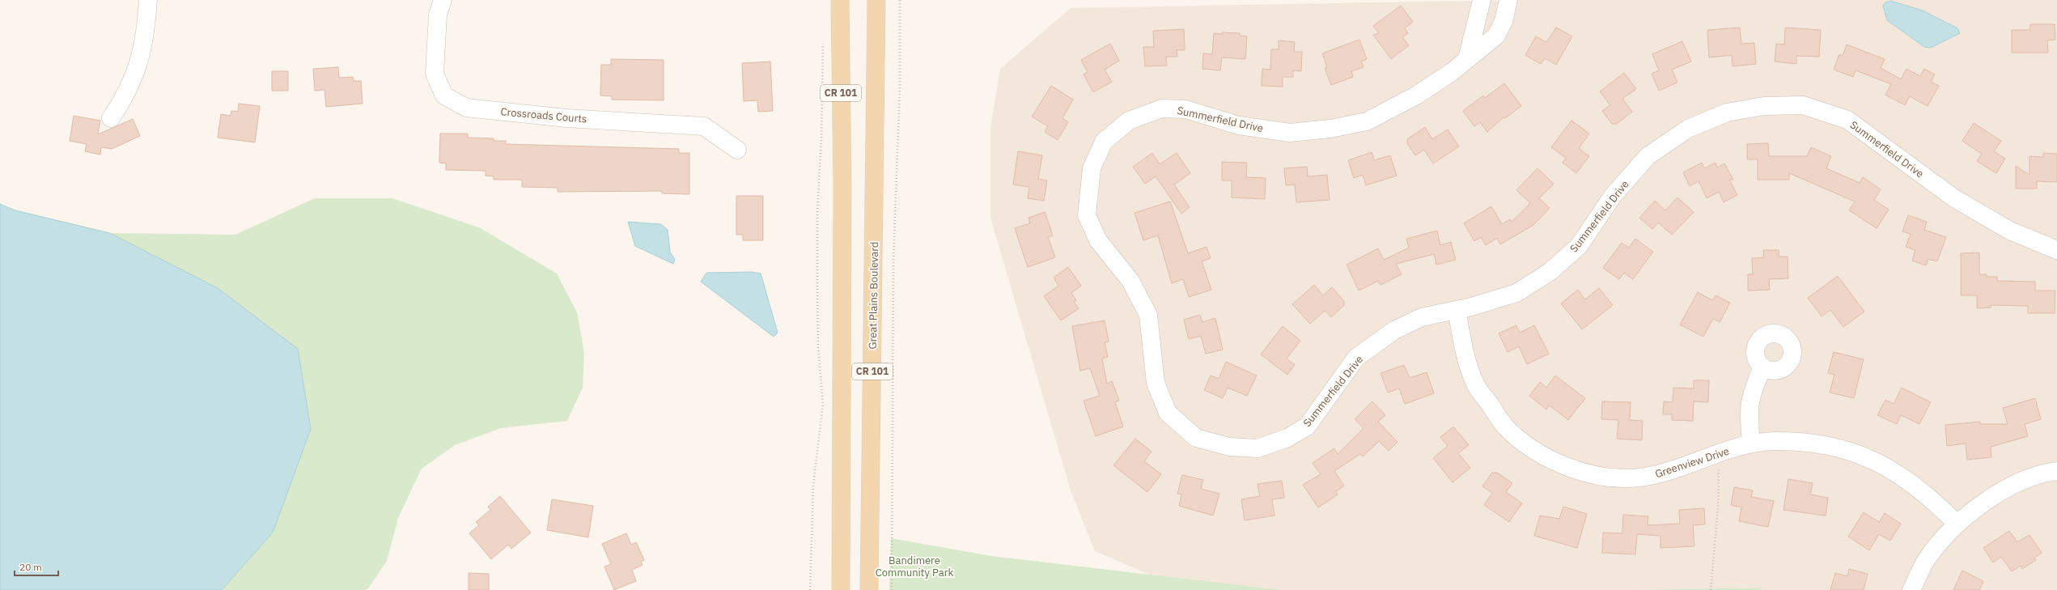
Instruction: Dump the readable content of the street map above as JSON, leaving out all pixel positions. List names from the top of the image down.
{
  "streets": {
    "main road": ["CR 101", "Great Plains Boulevard"],
    "street": ["Crossroads Courts", "Summerfield Drive", "Greenview Drive"]
  },
  "crossings": [
    ["Summerfield Drive", "Greenview Drive"]
  ],
  "parks": ["Bandimere Community Park"],
  "scale_bar": "20 m"
}
